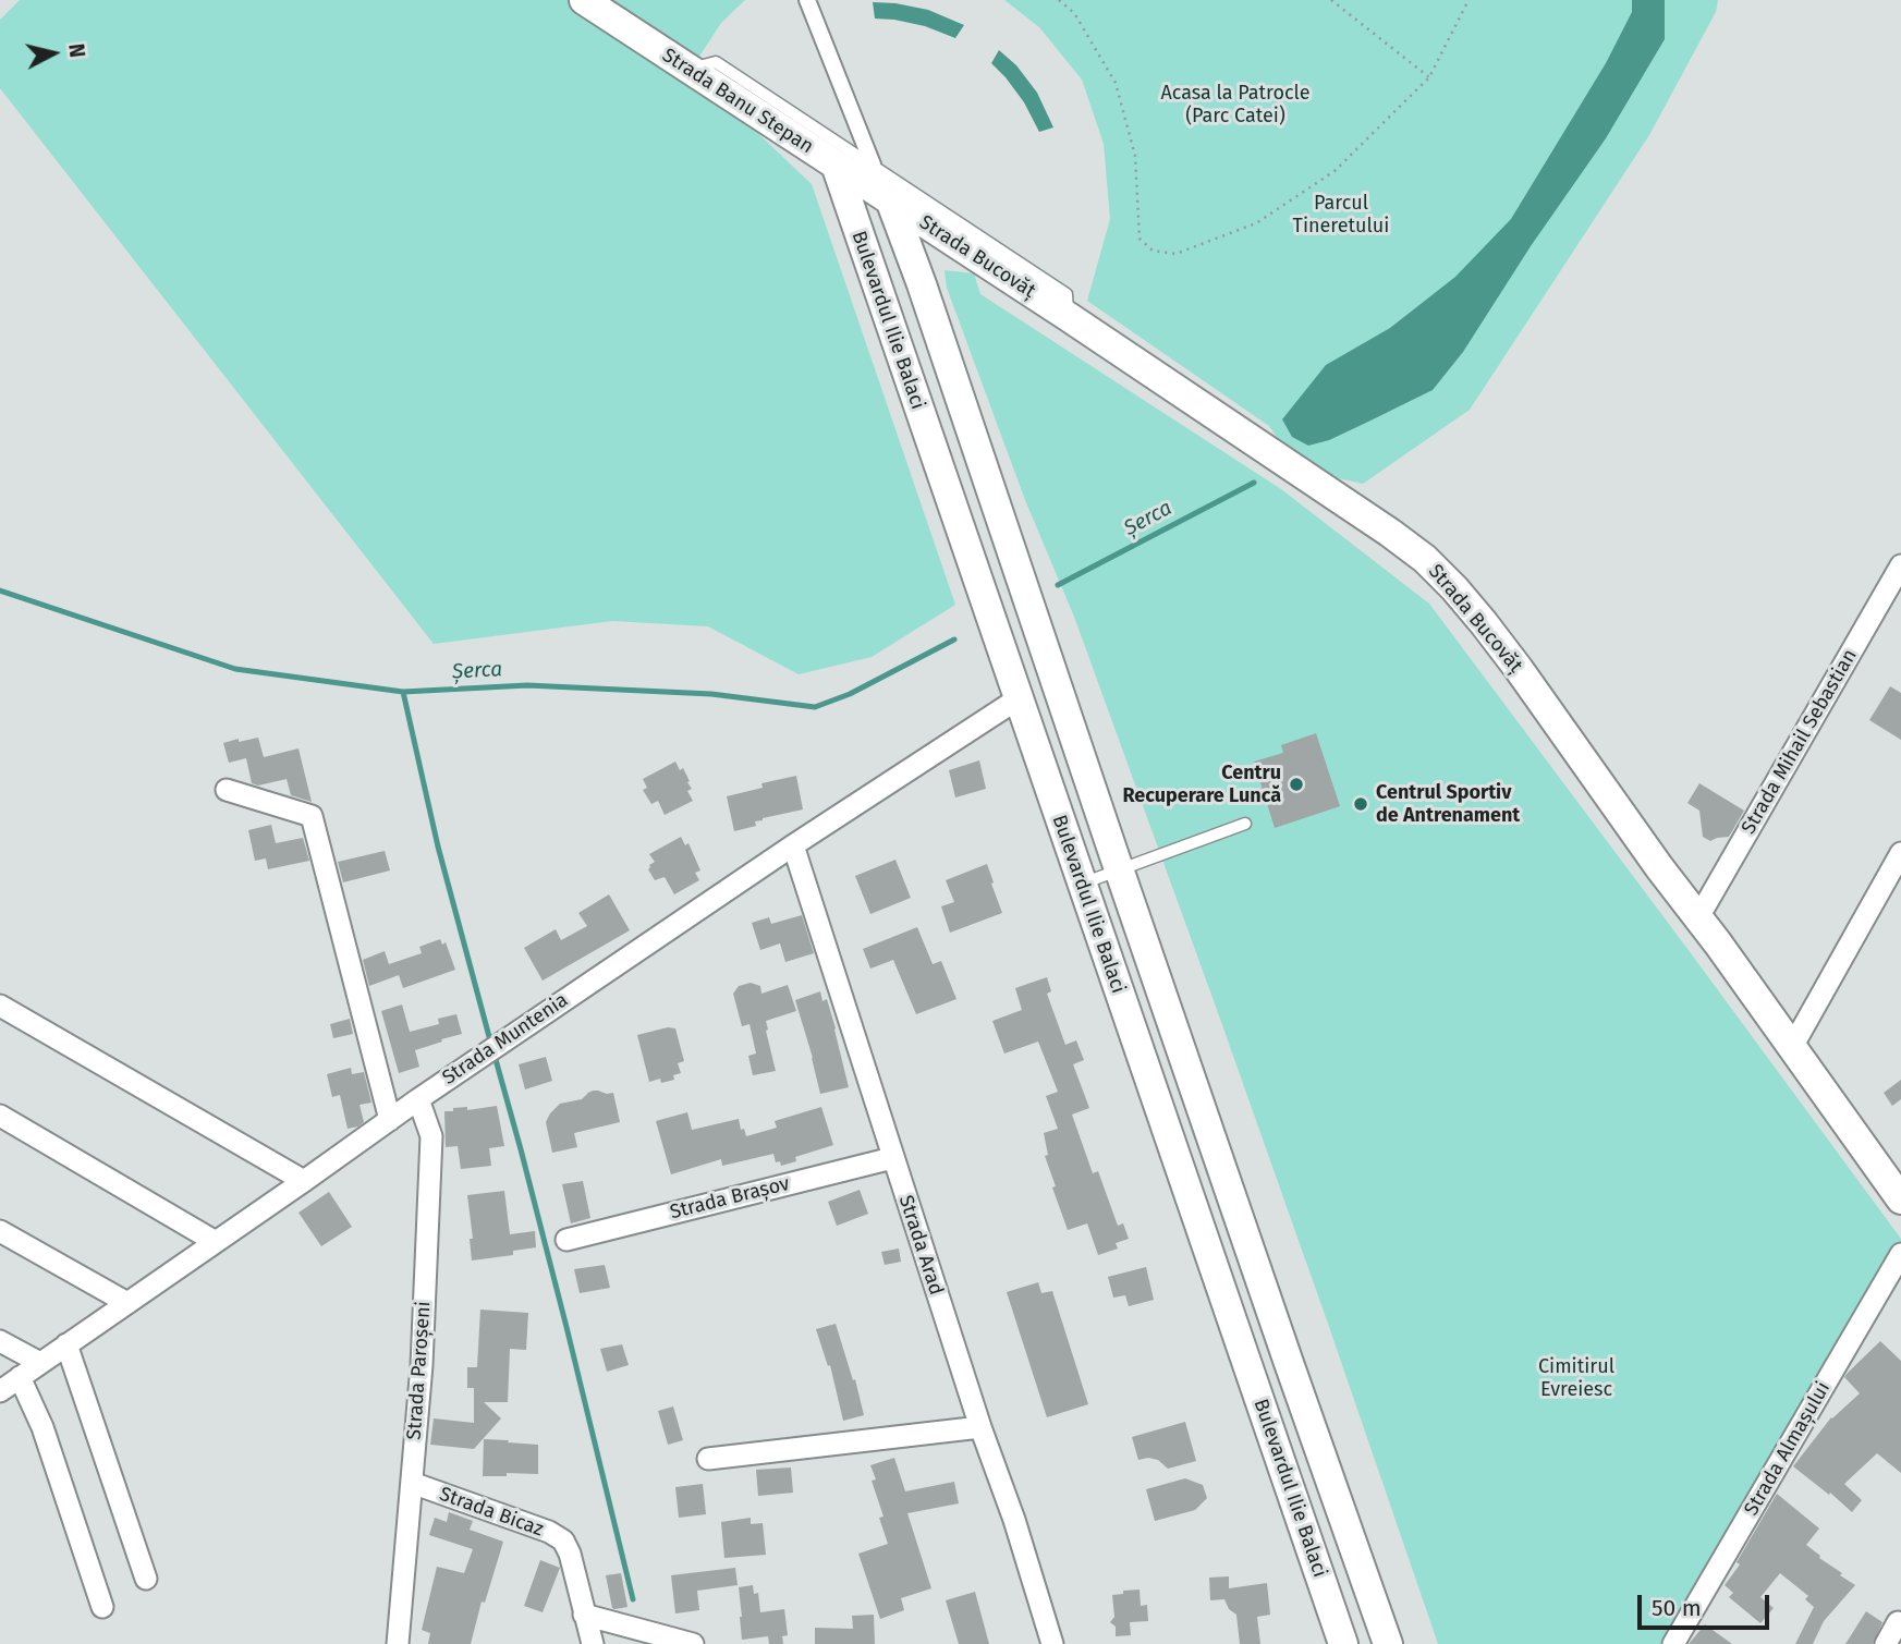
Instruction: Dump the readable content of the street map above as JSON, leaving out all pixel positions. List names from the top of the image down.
{
  "streets": {
    "main road": ["Strada Banu Stepan", "Strada Bucovăț", "Bulevardul Ilie Balaci"],
    "street": [
      "Strada Mihail Sebastian",
      "Strada Muntenia",
      "Strada Brașov",
      "Strada Arad",
      "Strada Paroșeni",
      "Strada Almașului",
      "Strada Bicaz"
    ]
  },
  "crossings": [
    ["Strada Banu Stepan", "Strada Bucovăț"],
    ["Strada Banu Stepan", "Bulevardul Ilie Balaci"],
    ["Strada Bucovăț", "Bulevardul Ilie Balaci"],
    ["Strada Bucovăț", "Strada Mihail Sebastian"],
    ["Bulevardul Ilie Balaci", "Strada Muntenia"],
    ["Strada Muntenia", "Strada Arad"],
    ["Strada Muntenia", "Strada Paroșeni"],
    ["Strada Brașov", "Strada Arad"],
    ["Strada Paroșeni", "Strada Bicaz"]
  ],
  "water": ["Șerca"],
  "parks": ["Acasa la Patrocle (Parc Catei)", "Parcul Tineretului", "Cimitirul Evreiesc"],
  "places": ["Centru Recuperare Luncă", "Centrul Sportiv de Antrenament"],
  "scale_bar": "50 m",
  "north": "right"
}
